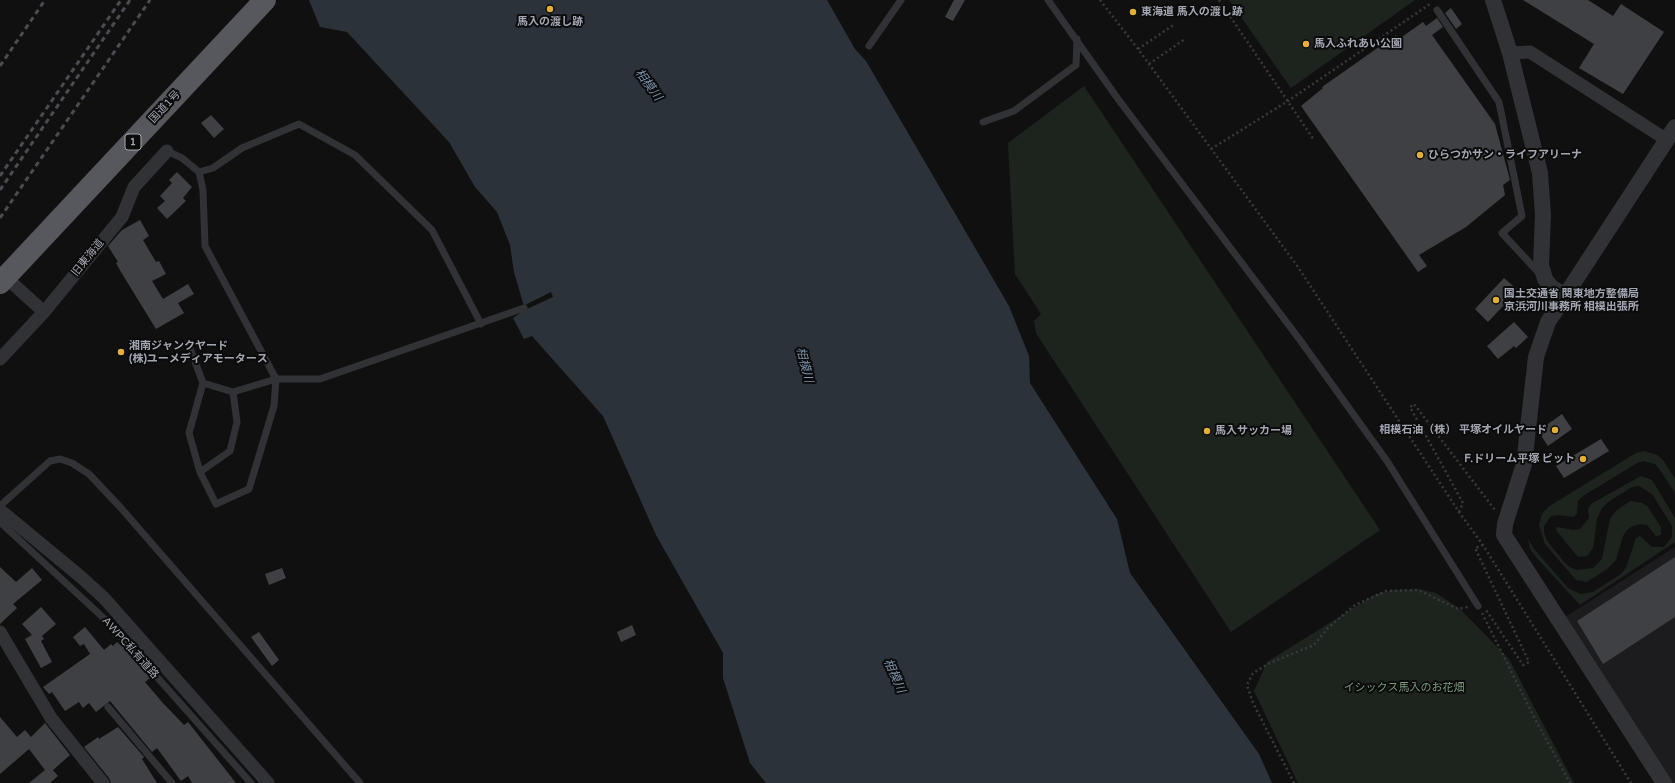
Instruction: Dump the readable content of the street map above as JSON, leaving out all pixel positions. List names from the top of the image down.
{
  "streets": {
    "highway": ["国道1号", "1"],
    "street": ["旧東海道"],
    "lane": ["AWPC私有道路"]
  },
  "water": ["相模川"],
  "parks": ["イシックス馬入のお花畑"],
  "places": [
    "馬入の渡し跡",
    "東海道 馬入の渡し跡",
    "馬入ふれあい公園",
    "ひらつかサン・ライフアリーナ",
    "国土交通省 関東地方整備局 京浜河川事務所 相模出張所",
    "湘南ジャンクヤード (株)ユーメディアモータース",
    "相模石油（株） 平塚オイルヤード",
    "馬入サッカー場",
    "F.ドリーム平塚 ピット"
  ]
}
